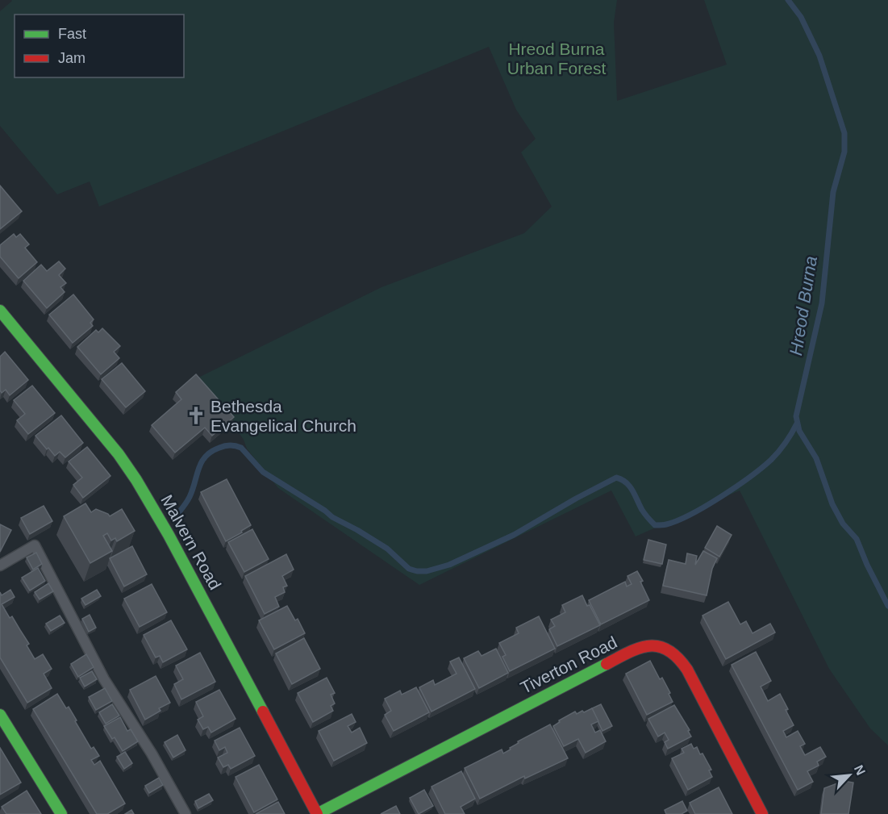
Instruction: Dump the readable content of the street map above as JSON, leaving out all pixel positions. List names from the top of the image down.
{
  "streets": {
    "street": ["Malvern Road", "Tiverton Road"]
  },
  "crossings": [
    ["Malvern Road", "Tiverton Road"]
  ],
  "water": ["Hreod Burna"],
  "parks": ["Hreod Burna Urban Forest"],
  "places": {
    "church": ["Bethesda Evangelical Church"]
  },
  "legend": ["Fast", "Jam"],
  "north": "top right"
}
